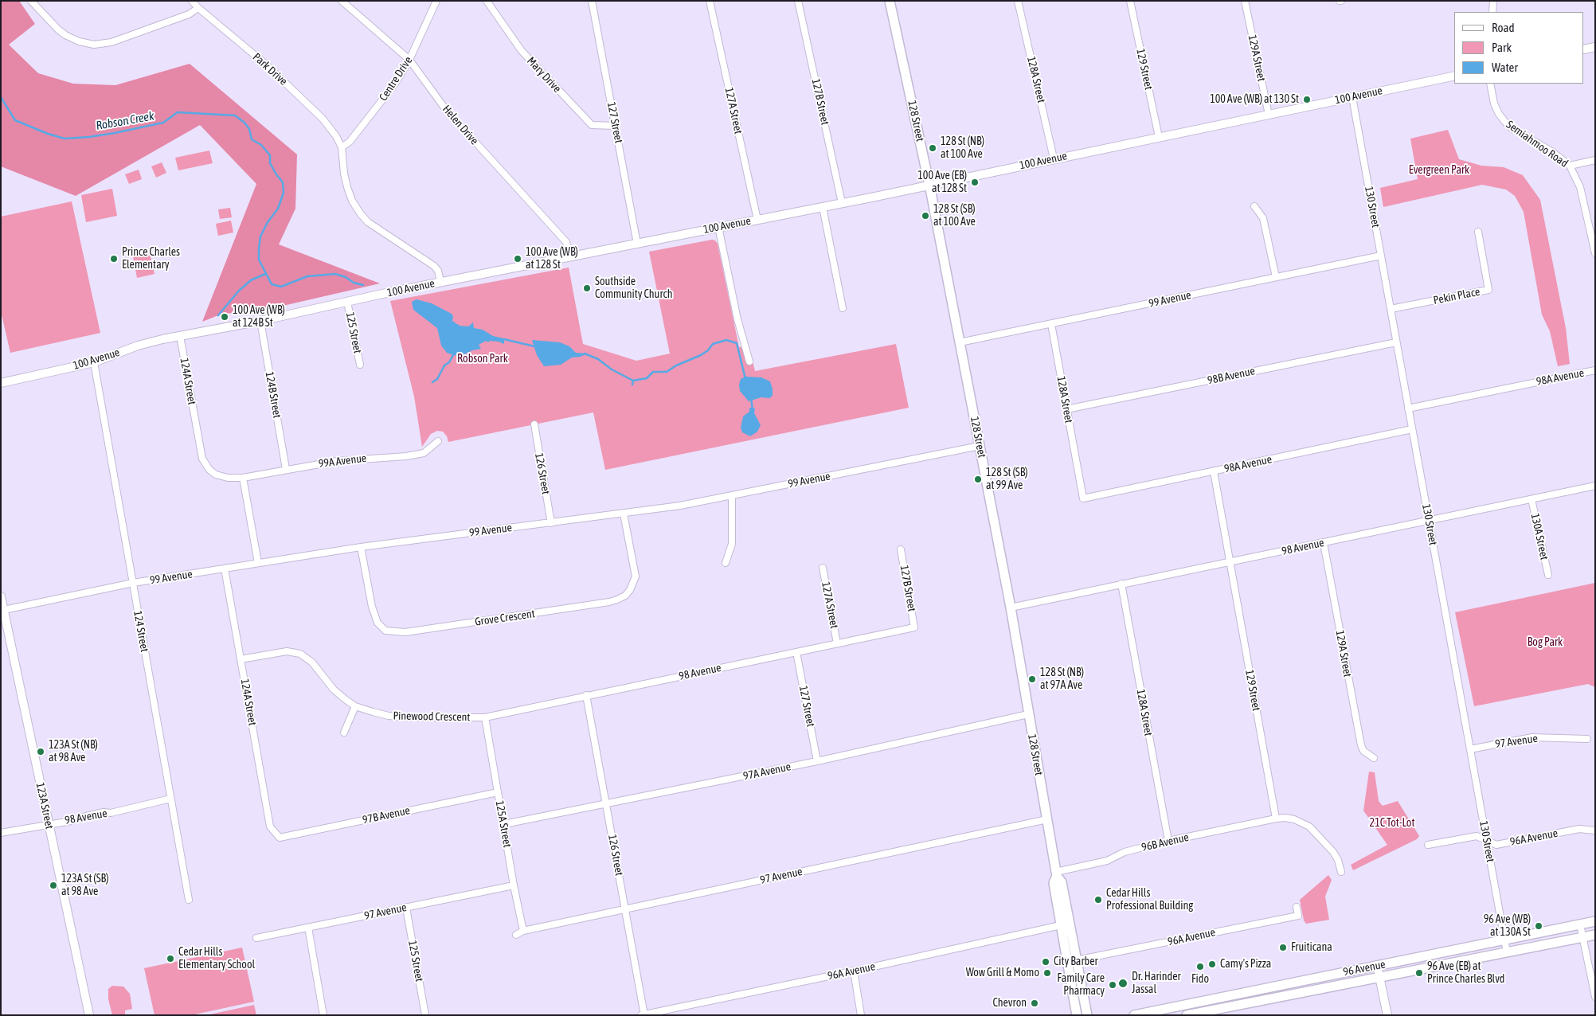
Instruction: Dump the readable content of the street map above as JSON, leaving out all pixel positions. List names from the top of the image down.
{
  "streets": {
    "main road": ["128 Street", "96 Avenue"],
    "street": [
      "129A Street",
      "Park Drive",
      "129 Street",
      "Mary Drive",
      "Centre Drive",
      "128A Street",
      "100 Avenue",
      "127B Street",
      "127A Street",
      "127 Street",
      "Helen Drive",
      "Semiahmoo Road",
      "130 Street",
      "Pekin Place",
      "99 Avenue",
      "125 Street",
      "98B Avenue",
      "98A Avenue",
      "124A Street",
      "124B Street",
      "99A Avenue",
      "126 Street",
      "130A Street",
      "98 Avenue",
      "Grove Crescent",
      "124 Street",
      "Pinewood Crescent",
      "97 Avenue",
      "97A Avenue",
      "123A Street",
      "97B Avenue",
      "125A Street",
      "96A Avenue",
      "96B Avenue"
    ]
  },
  "crossings": [
    ["129A Street", "100 Avenue"],
    ["129A Street", "98 Avenue"],
    ["Park Drive", "Centre Drive"],
    ["Park Drive", "100 Avenue"],
    ["129 Street", "100 Avenue"],
    ["129 Street", "98A Avenue"],
    ["129 Street", "98 Avenue"],
    ["129 Street", "96B Avenue"],
    ["Mary Drive", "127 Street"],
    ["Centre Drive", "Helen Drive"],
    ["128A Street", "100 Avenue"],
    ["128A Street", "99 Avenue"],
    ["128A Street", "98B Avenue"],
    ["128A Street", "98A Avenue"],
    ["128A Street", "98 Avenue"],
    ["128A Street", "96B Avenue"],
    ["100 Avenue", "127B Street"],
    ["100 Avenue", "127A Street"],
    ["100 Avenue", "128 Street"],
    ["100 Avenue", "127 Street"],
    ["100 Avenue", "Helen Drive"],
    ["100 Avenue", "130 Street"],
    ["100 Avenue", "125 Street"],
    ["100 Avenue", "124A Street"],
    ["100 Avenue", "124B Street"],
    ["100 Avenue", "124 Street"],
    ["127B Street", "98 Avenue"],
    ["127A Street", "98 Avenue"],
    ["128 Street", "99 Avenue"],
    ["128 Street", "98 Avenue"],
    ["128 Street", "97 Avenue"],
    ["128 Street", "97A Avenue"],
    ["128 Street", "96A Avenue"],
    ["128 Street", "96B Avenue"],
    ["127 Street", "98 Avenue"],
    ["127 Street", "97A Avenue"],
    ["130 Street", "Pekin Place"],
    ["130 Street", "99 Avenue"],
    ["130 Street", "98B Avenue"],
    ["130 Street", "98A Avenue"],
    ["130 Street", "98 Avenue"],
    ["130 Street", "97 Avenue"],
    ["130 Street", "96A Avenue"],
    ["130 Street", "96 Avenue"],
    ["99 Avenue", "124A Street"],
    ["99 Avenue", "126 Street"],
    ["99 Avenue", "Grove Crescent"],
    ["99 Avenue", "124 Street"],
    ["99 Avenue", "123A Street"],
    ["125 Street", "97 Avenue"],
    ["124A Street", "99A Avenue"],
    ["124A Street", "Pinewood Crescent"],
    ["124A Street", "97B Avenue"],
    ["124B Street", "99A Avenue"],
    ["126 Street", "98 Avenue"],
    ["126 Street", "97 Avenue"],
    ["126 Street", "97A Avenue"],
    ["126 Street", "96A Avenue"],
    ["130A Street", "98 Avenue"],
    ["98 Avenue", "124 Street"],
    ["98 Avenue", "Pinewood Crescent"],
    ["98 Avenue", "123A Street"],
    ["98 Avenue", "125A Street"],
    ["Pinewood Crescent", "125A Street"],
    ["97 Avenue", "125A Street"],
    ["97A Avenue", "125A Street"],
    ["97B Avenue", "125A Street"]
  ],
  "water": ["Robson Creek"],
  "parks": [
    "Evergreen Park",
    "Robson Park",
    "Bog Park",
    "21C Tot-Lot"
  ],
  "places": [
    "100 Ave (WB) at 130 St",
    "128 St (NB) at 100 Ave",
    "100 Ave (EB) at 128 St",
    "128 St (SB) at 100 Ave",
    "Prince Charles Elementary",
    "100 Ave (WB) at 128 St",
    "Southside Community Church",
    "100 Ave (WB) at 124B St",
    "128 St (SB) at 99 Ave",
    "128 St (NB) at 97A Ave",
    "123A St (NB) at 98 Ave",
    "123A St (SB) at 98 Ave",
    "Cedar Hills Professional Building",
    "96 Ave (WB) at 130A St",
    "Fruiticana",
    "Cedar Hills Elementary School",
    "City Barber",
    "Camy's Pizza",
    "Fido",
    "Wow Grill & Momo",
    "96 Ave (EB) at Prince Charles Blvd",
    "Dr. Harinder Jassal",
    "Family Care Pharmacy",
    "Chevron"
  ],
  "legend": ["Road", "Park", "Water"]
}
